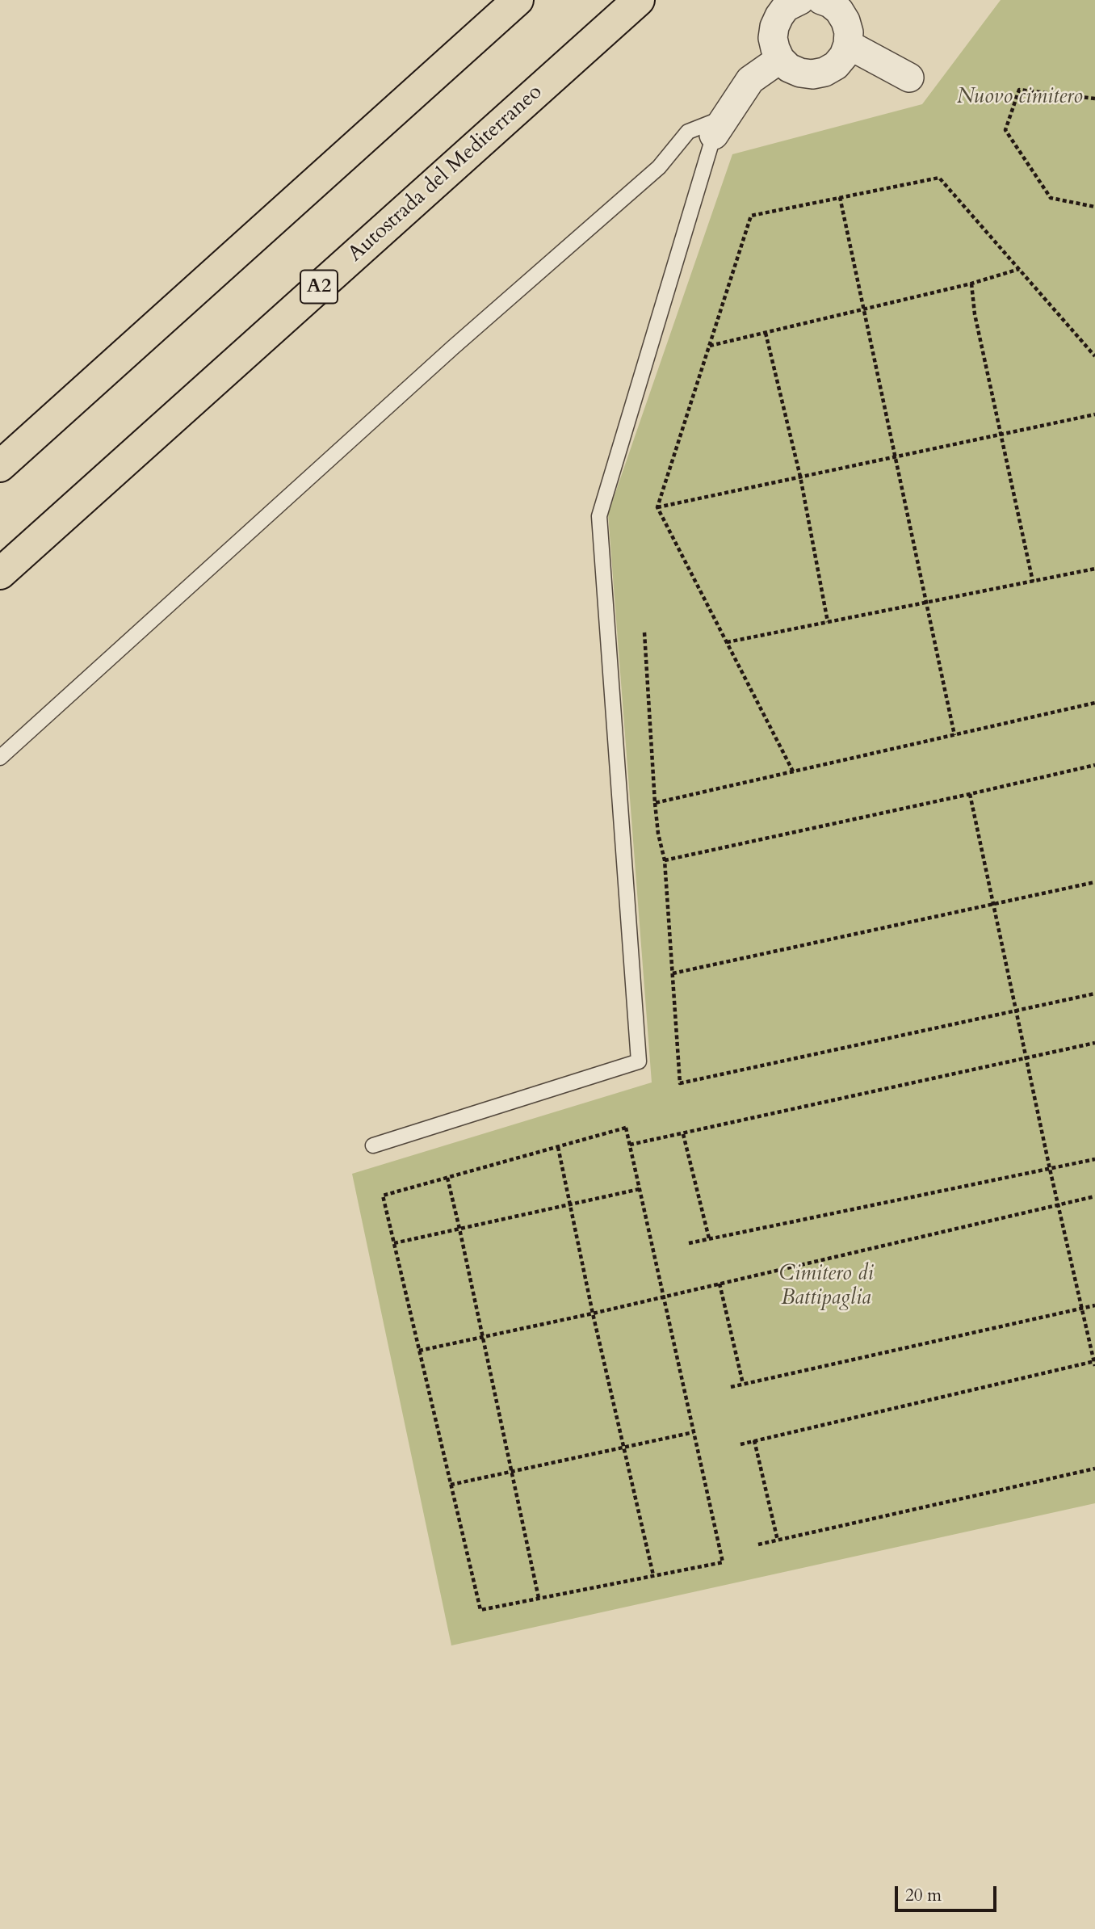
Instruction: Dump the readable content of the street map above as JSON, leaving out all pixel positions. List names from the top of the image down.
{
  "streets": {
    "highway": ["Autostrada del Mediterraneo", "A2"]
  },
  "parks": ["Nuovo cimitero", "Cimitero di Battipaglia"],
  "scale_bar": "20 m"
}
